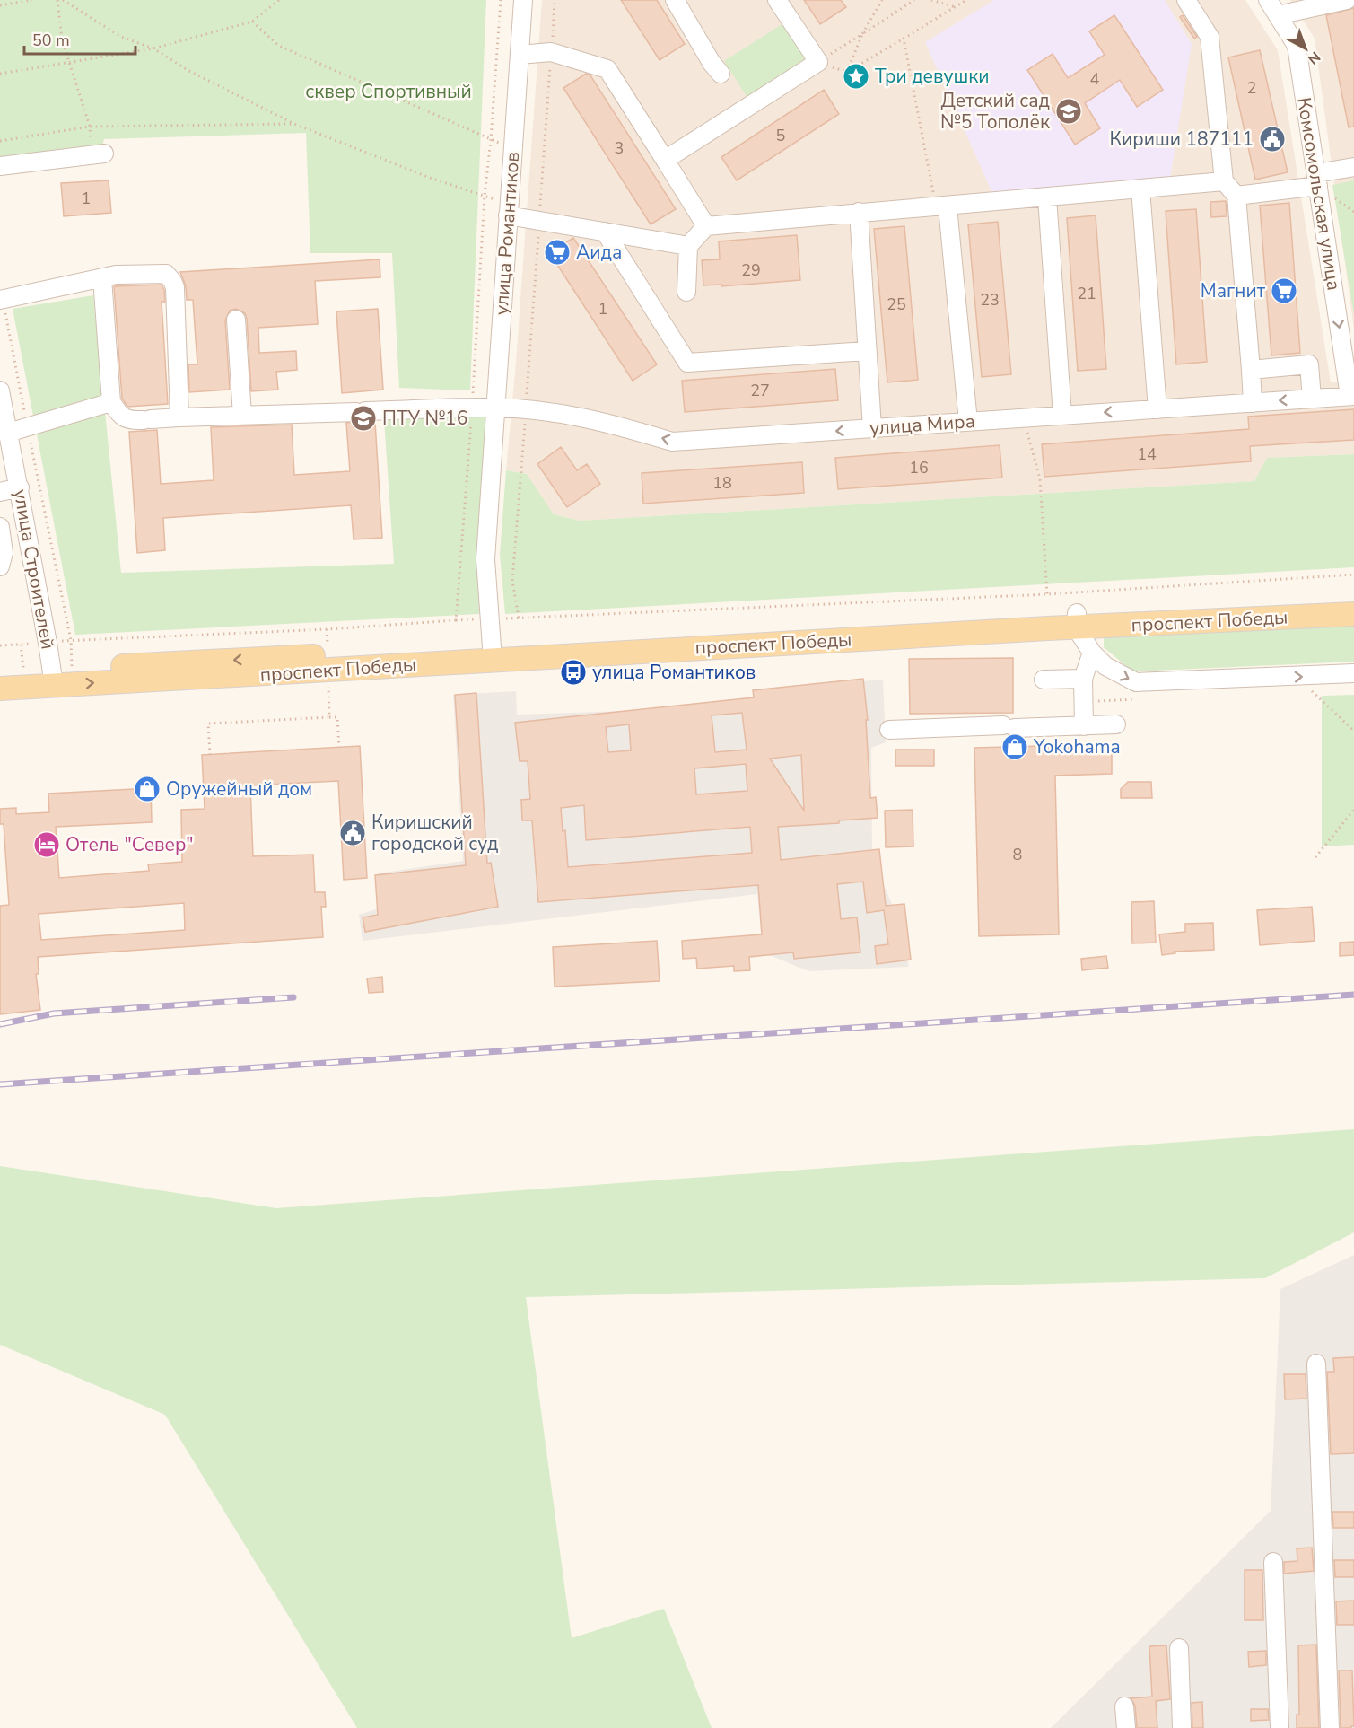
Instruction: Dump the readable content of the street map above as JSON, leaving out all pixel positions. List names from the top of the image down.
{
  "streets": {
    "main road": ["проспект Победы"],
    "street": [
      "Комсомольская улица",
      "улица Романтиков",
      "улица Мира",
      "улица Строителей"
    ]
  },
  "crossings": [
    ["Комсомольская улица", "улица Мира"],
    ["улица Романтиков", "улица Мира"],
    ["улица Романтиков", "проспект Победы"],
    ["улица Строителей", "проспект Победы"]
  ],
  "one_way": ["улица Мира"],
  "parks": ["сквер Спортивный"],
  "places": {
    "place": ["Три девушки"],
    "school or university": ["Детский сад №5 Тополёк", "ПТУ №16"],
    "public building": ["Кириши 187111", "Киришский городской суд"],
    "supermarket": ["Аида", "Магнит"],
    "bus stop": ["улица Романтиков"],
    "shop": ["Yokohama", "Оружейный дом"],
    "hotel": ["Отель \"Север\""]
  },
  "house_numbers": [
    "4",
    "2",
    "5",
    "3",
    "1",
    "29",
    "21",
    "23",
    "25",
    "1",
    "27",
    "14",
    "16",
    "18",
    "8"
  ],
  "scale_bar": "50 m",
  "north": "bottom right"
}
